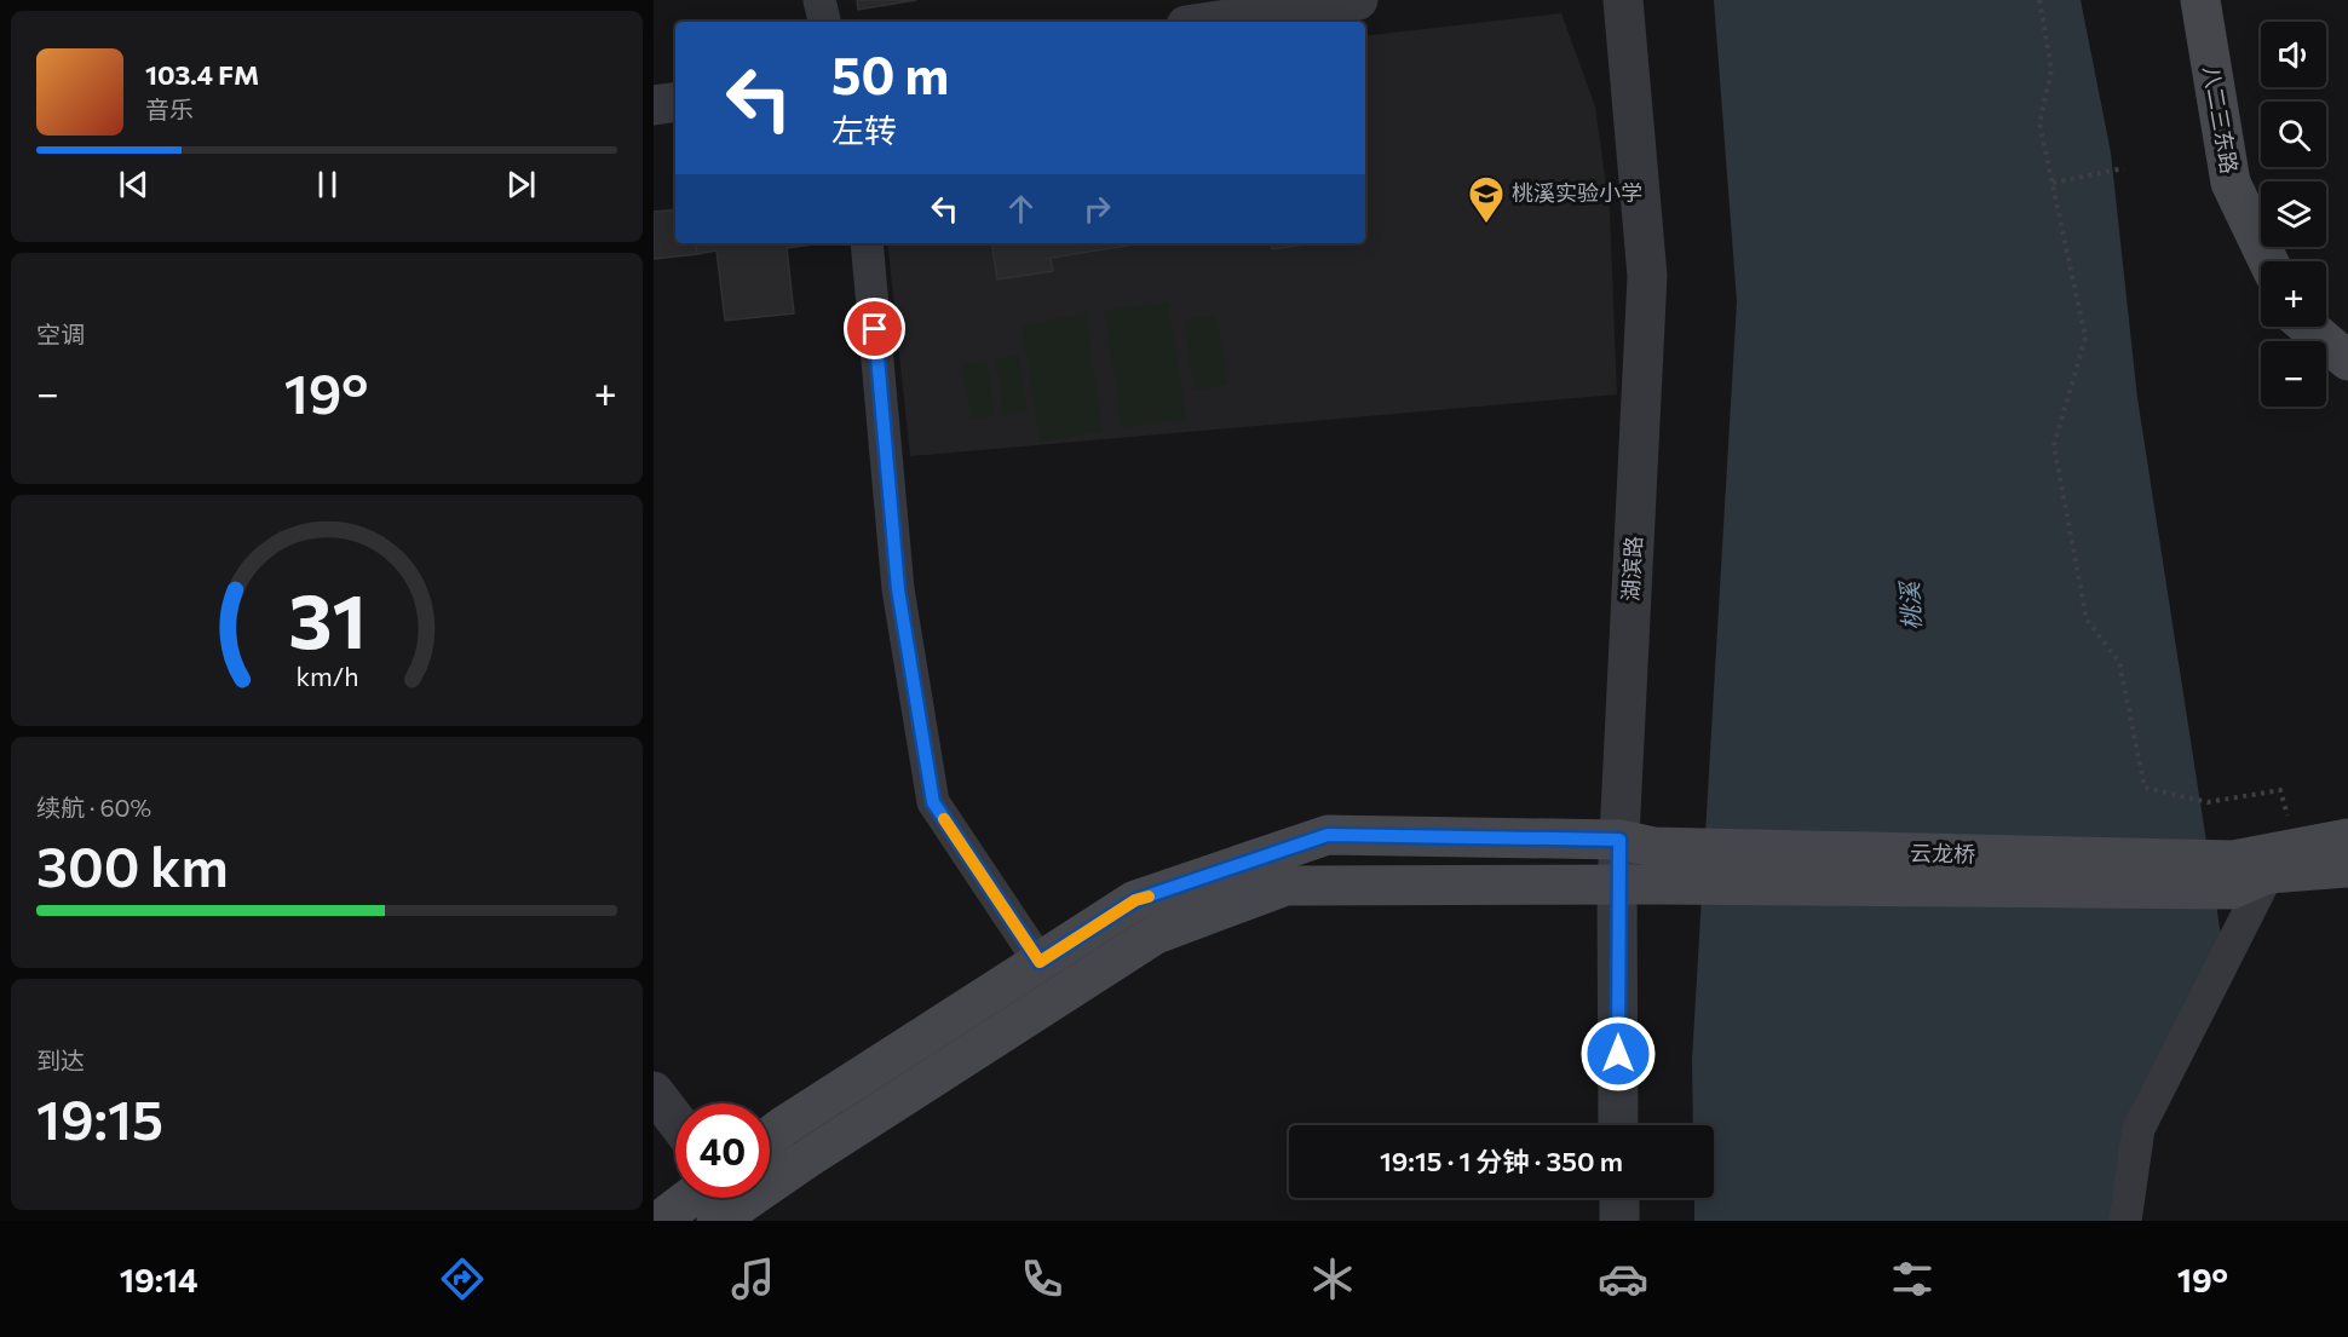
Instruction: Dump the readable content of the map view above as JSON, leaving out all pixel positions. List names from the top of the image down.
{
  "streets": {
    "main road": ["八二三东路", "云龙桥"],
    "street": ["湖滨路"]
  },
  "crossings": [
    ["湖滨路", "云龙桥"]
  ],
  "water": ["桃溪"],
  "places": {
    "school or university": ["桃溪实验小学"]
  },
  "page": {
    "map_buttons": ["+", "−"],
    "turn": ["50 m", "左转"],
    "song": ["103.4 FM", "音乐"],
    "tile": [
      "空调",
      ["续航 · 60%", "300 km"],
      ["到达", "19:15"]
    ],
    "heat": ["−", "19°", "+"],
    "limit": "40",
    "trip": "19:15 · 1 分钟 · 350 m",
    "tabs": ["19:14", "19°"],
    "gauge": ["31", "km/h"]
  }
}
